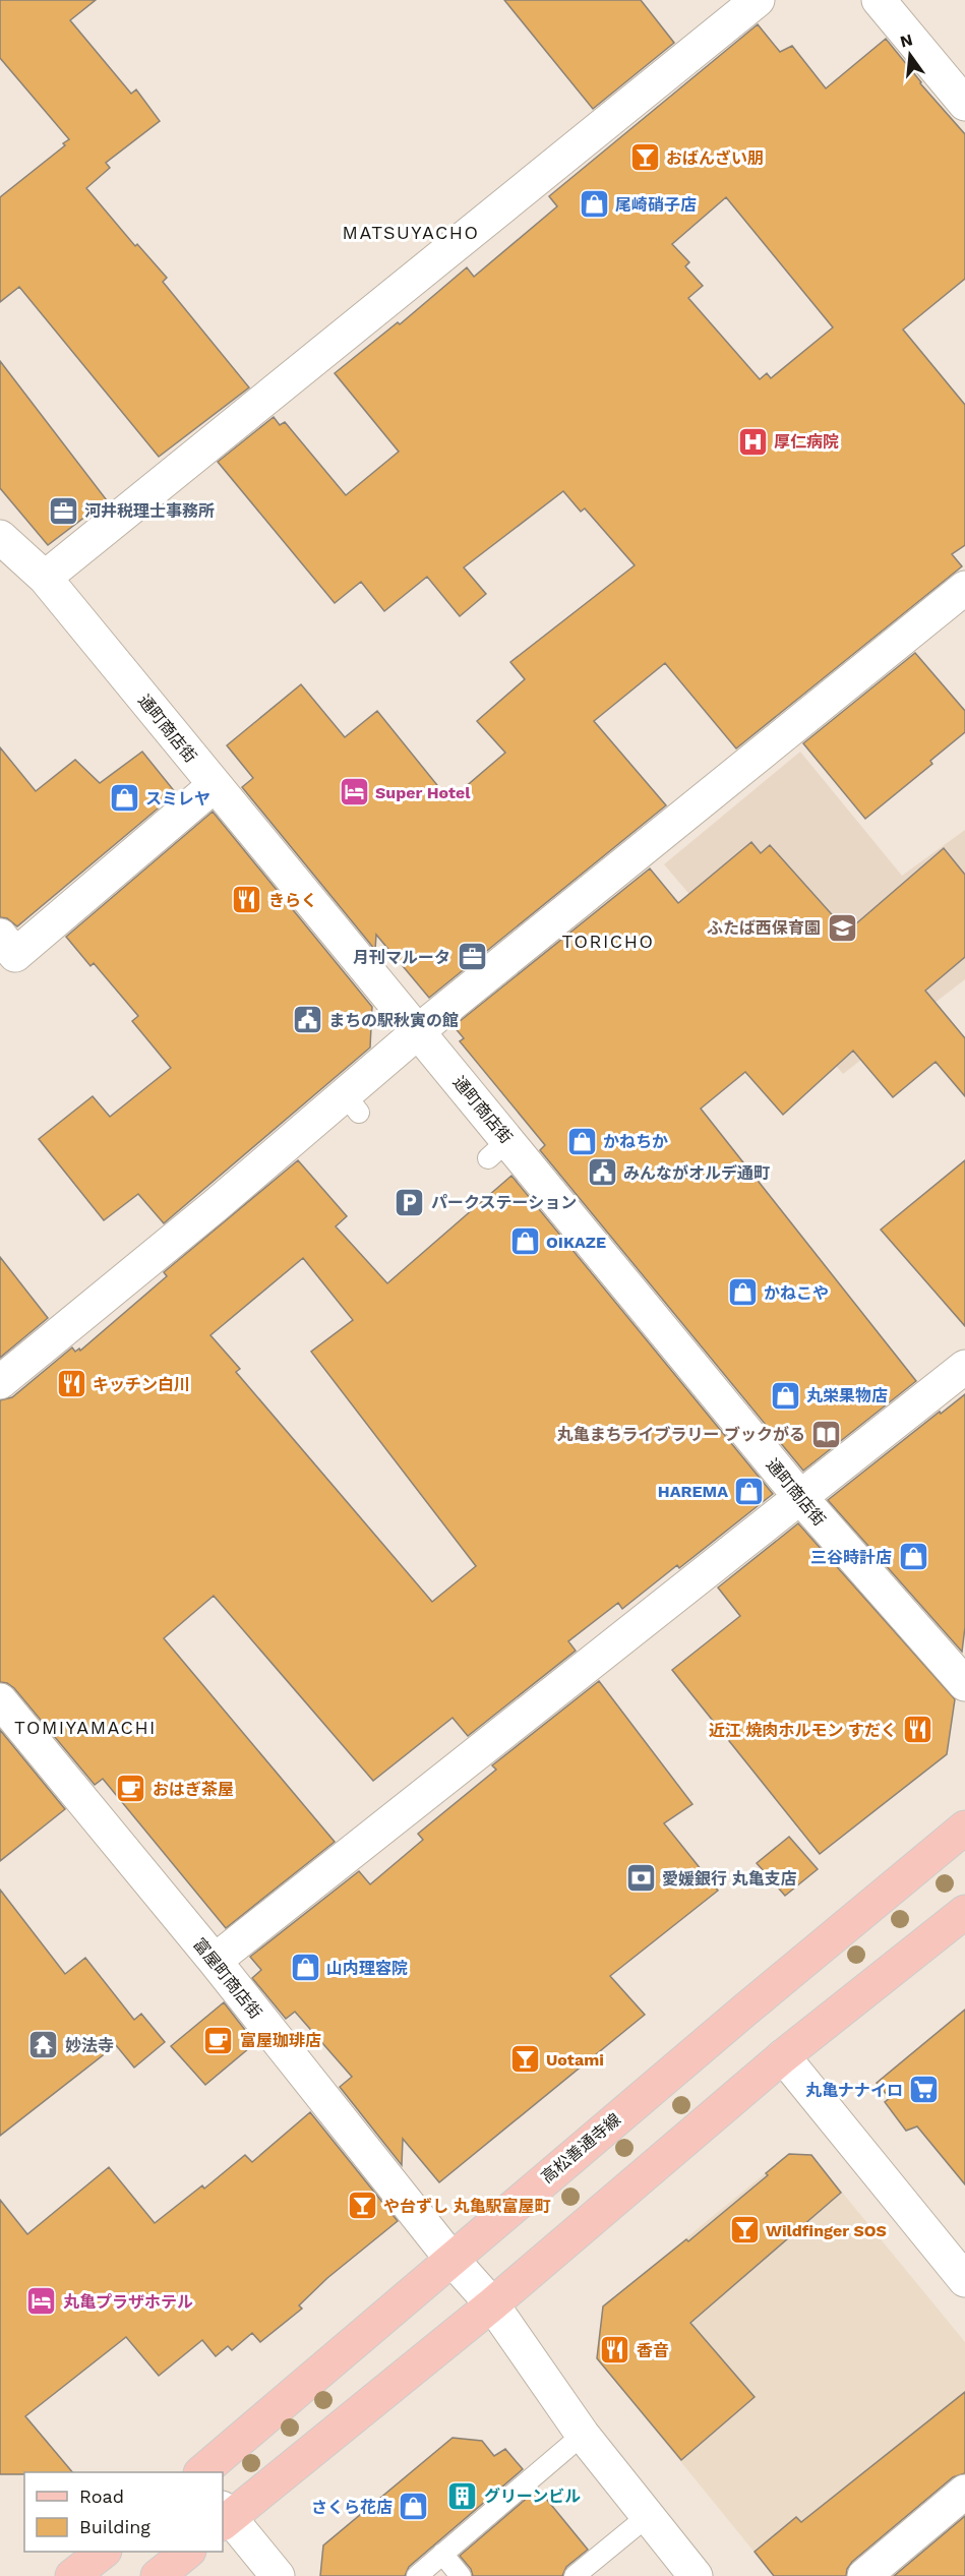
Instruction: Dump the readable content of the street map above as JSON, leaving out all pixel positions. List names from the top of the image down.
{
  "streets": {
    "main road": ["高松善通寺線"],
    "street": ["通町商店街", "富屋町商店街"]
  },
  "crossings": [
    ["富屋町商店街", "高松善通寺線"]
  ],
  "districts": ["MATSUYACHO", "TORICHO", "TOMIYAMACHI"],
  "places": {
    "bar": [
      "おばんざい朋",
      "Uotami",
      "や台ずし 丸亀駅富屋町",
      "Wildfinger SOS"
    ],
    "shop": [
      "尾崎硝子店",
      "スミレヤ",
      "かねちか",
      "OIKAZE",
      "かねこや",
      "丸栄果物店",
      "HAREMA",
      "三谷時計店",
      "山内理容院",
      "さくら花店"
    ],
    "hospital": ["厚仁病院"],
    "office": ["河井税理士事務所", "月刊マルータ"],
    "hotel": ["Super Hotel", "丸亀プラザホテル"],
    "restaurant": [
      "きらく",
      "キッチン白川",
      "近江 焼肉ホルモン すだく",
      "香音"
    ],
    "school or university": ["ふたば西保育園"],
    "public building": ["まちの駅秋寅の館", "みんながオルデ通町"],
    "parking": ["パークステーション"],
    "library": ["丸亀まちライブラリー ブックがる"],
    "cafe": ["おはぎ茶屋", "富屋珈琲店"],
    "bank": ["愛媛銀行 丸亀支店"],
    "temple": ["妙法寺"],
    "supermarket": ["丸亀ナナイロ"],
    "building": ["グリーンビル"]
  },
  "legend": ["Road", "Building"],
  "north": "top"
}
